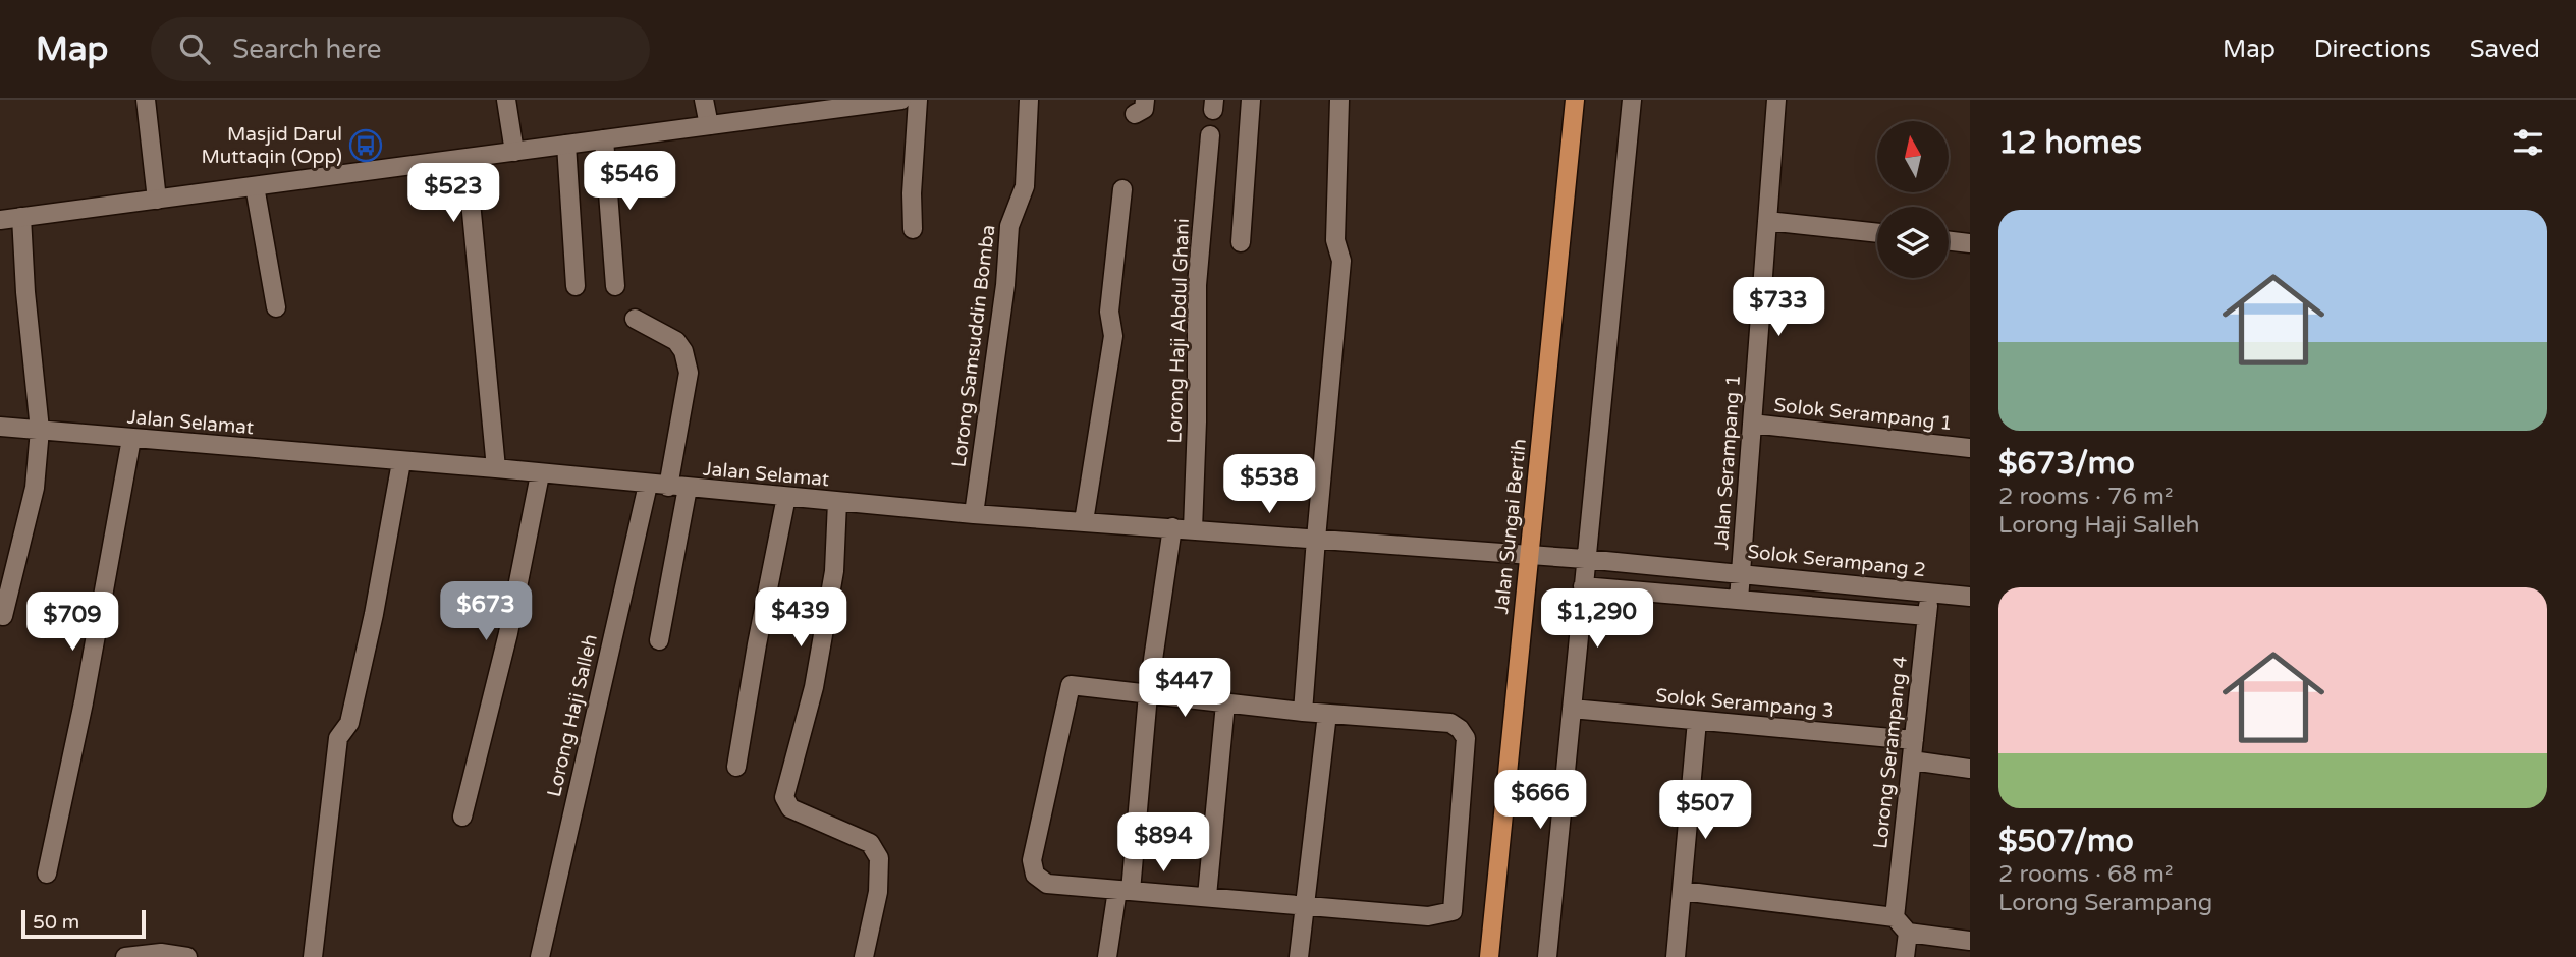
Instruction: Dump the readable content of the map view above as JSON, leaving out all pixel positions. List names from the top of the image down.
{
  "streets": {
    "main road": ["Jalan Sungai Bertih"],
    "street": [
      "Lorong Haji Abdul Ghani",
      "Lorong Samsuddin Bomba",
      "Solok Serampang 1",
      "Jalan Selamat",
      "Jalan Serampang 1",
      "Solok Serampang 2",
      "Solok Serampang 3",
      "Lorong Haji Salleh",
      "Lorong Serampang 4"
    ]
  },
  "crossings": [
    ["Lorong Haji Abdul Ghani", "Jalan Selamat"],
    ["Lorong Samsuddin Bomba", "Jalan Selamat"],
    ["Solok Serampang 1", "Jalan Serampang 1"],
    ["Jalan Selamat", "Jalan Sungai Bertih"],
    ["Jalan Selamat", "Solok Serampang 2"],
    ["Jalan Selamat", "Lorong Haji Salleh"],
    ["Jalan Serampang 1", "Solok Serampang 2"],
    ["Jalan Sungai Bertih", "Solok Serampang 2"],
    ["Solok Serampang 2", "Lorong Serampang 4"],
    ["Solok Serampang 3", "Lorong Serampang 4"]
  ],
  "places": {
    "bus stop": ["Masjid Darul Muttaqin (Opp)"]
  },
  "scale_bar": "50 m",
  "north": "top",
  "page": {
    "header": "Map",
    "search": "Search here",
    "nav": ["Map", "Directions", "Saved"],
    "heading": "12 homes",
    "price": [
      "$546",
      "$523",
      "$733",
      "$538",
      "$673",
      "$439",
      "$1,290",
      "$709",
      "$447",
      "$666",
      "$507",
      "$894"
    ],
    "list": [
      {
        "name": "$673/mo",
        "note": "2 rooms · 76 m² · Lorong Haji Salleh"
      },
      {
        "name": "$507/mo",
        "note": "2 rooms · 68 m² · Lorong Serampang"
      }
    ],
    "scale": "50 m"
  }
}
